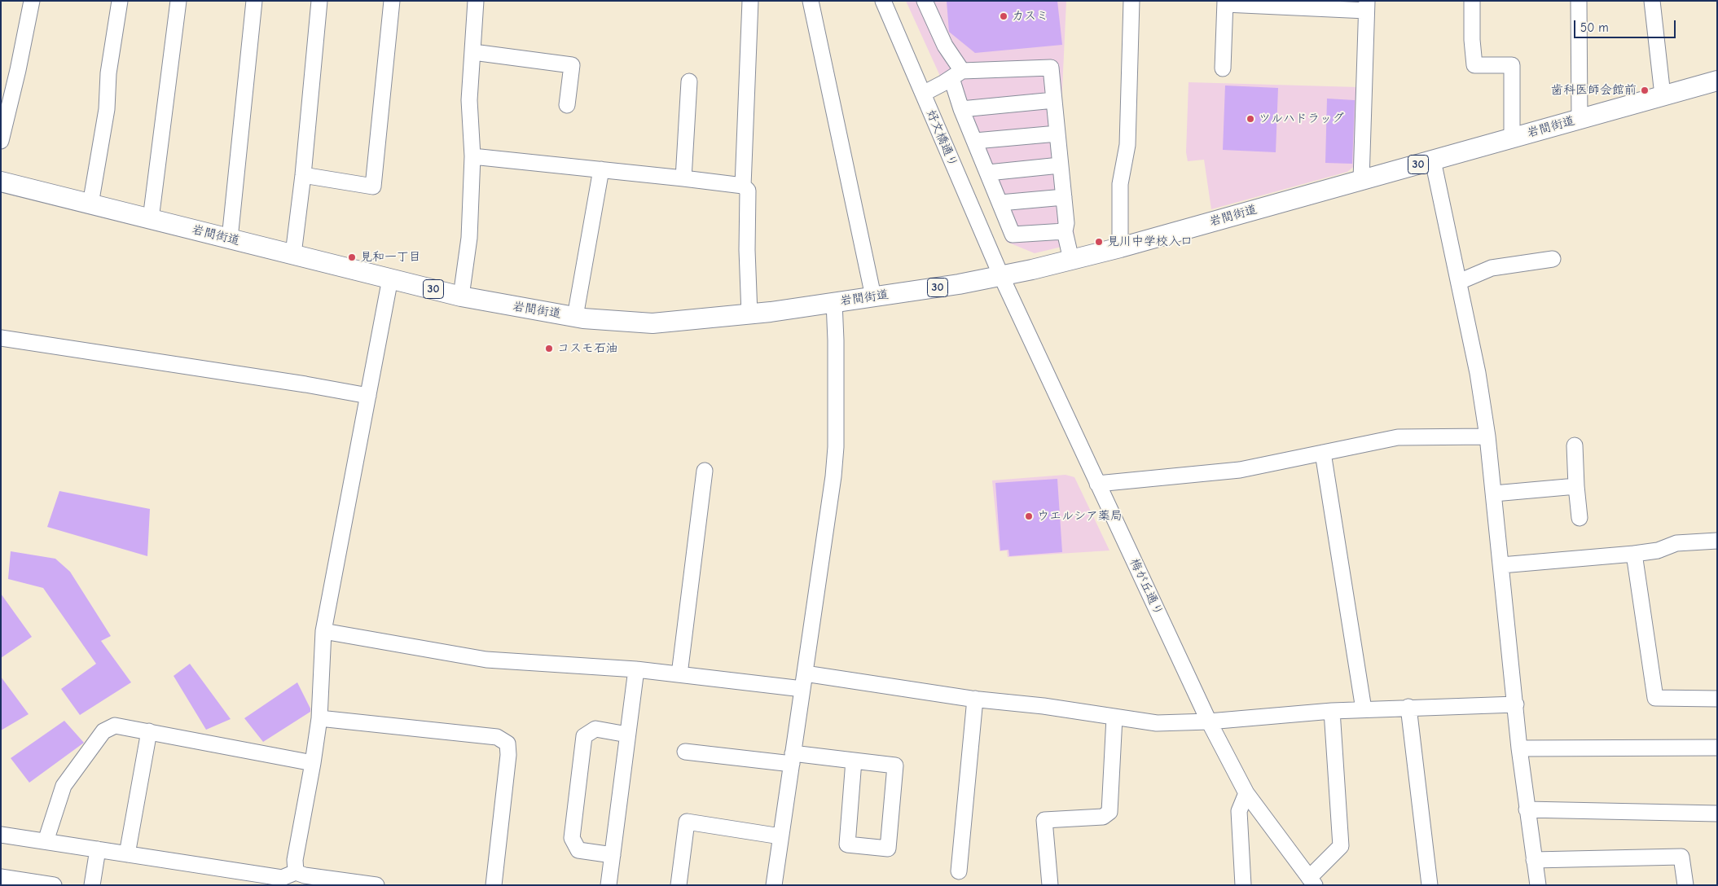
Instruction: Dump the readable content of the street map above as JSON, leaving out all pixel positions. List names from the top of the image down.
{
  "streets": {
    "main road": ["岩間街道", "30"],
    "street": ["好文橋通り", "梅が丘通り"]
  },
  "crossings": [
    ["岩間街道", "好文橋通り"],
    ["岩間街道", "梅が丘通り"],
    ["好文橋通り", "梅が丘通り"]
  ],
  "places": [
    "カスミ",
    "歯科医師会館前",
    "ツルハドラッグ",
    "見川中学校入口",
    "見和一丁目",
    "コスモ石油",
    "ウエルシア薬局"
  ],
  "scale_bar": "50 m"
}
